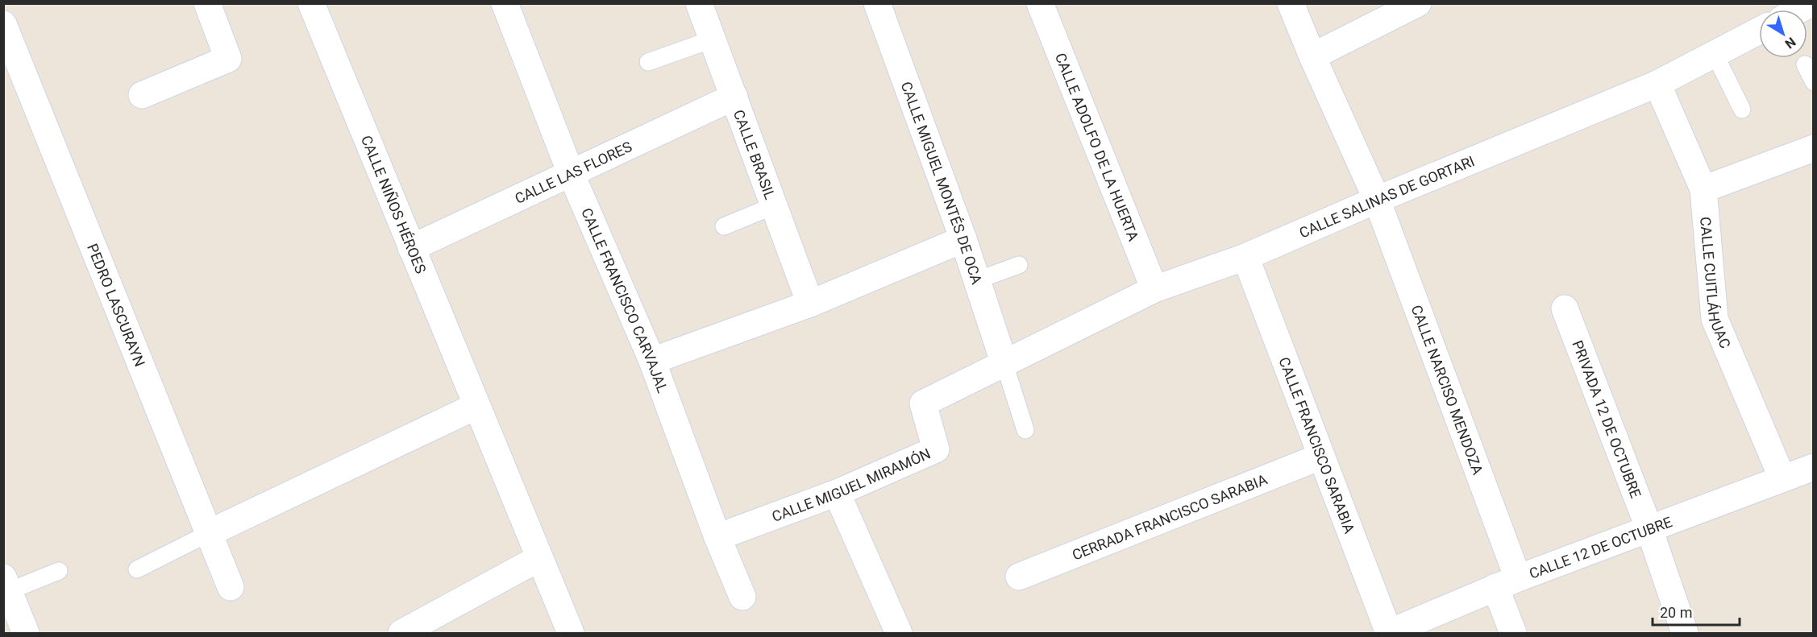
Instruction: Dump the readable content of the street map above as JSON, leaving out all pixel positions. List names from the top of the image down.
{
  "streets": {
    "street": [
      "CALLE ADOLFO DE LA HUERTA",
      "CALLE BRASIL",
      "CALLE LAS FLORES",
      "CALLE MIGUEL MONTÉS DE OCA",
      "CALLE SALINAS DE GORTARI",
      "CALLE NIÑOS HÉROES",
      "CALLE CUITLÁHUAC",
      "CALLE FRANCISCO CARVAJAL",
      "PEDRO LASCURAYN",
      "CALLE NARCISO MENDOZA",
      "PRIVADA 12 DE OCTUBRE",
      "CALLE FRANCISCO SARABIA",
      "CALLE MIGUEL MIRAMÓN",
      "CERRADA FRANCISCO SARABIA",
      "CALLE 12 DE OCTUBRE"
    ]
  },
  "crossings": [
    ["CALLE ADOLFO DE LA HUERTA", "CALLE SALINAS DE GORTARI"],
    ["CALLE BRASIL", "CALLE LAS FLORES"],
    ["CALLE LAS FLORES", "CALLE NIÑOS HÉROES"],
    ["CALLE LAS FLORES", "CALLE FRANCISCO CARVAJAL"],
    ["CALLE MIGUEL MONTÉS DE OCA", "CALLE SALINAS DE GORTARI"],
    ["CALLE MIGUEL MONTÉS DE OCA", "CALLE MIGUEL MIRAMÓN"],
    ["CALLE SALINAS DE GORTARI", "CALLE CUITLÁHUAC"],
    ["CALLE SALINAS DE GORTARI", "CALLE NARCISO MENDOZA"],
    ["CALLE SALINAS DE GORTARI", "CALLE FRANCISCO SARABIA"],
    ["CALLE SALINAS DE GORTARI", "CALLE MIGUEL MIRAMÓN"],
    ["CALLE CUITLÁHUAC", "CALLE 12 DE OCTUBRE"],
    ["CALLE FRANCISCO CARVAJAL", "CALLE MIGUEL MIRAMÓN"],
    ["CALLE NARCISO MENDOZA", "CALLE 12 DE OCTUBRE"],
    ["PRIVADA 12 DE OCTUBRE", "CALLE 12 DE OCTUBRE"],
    ["CALLE FRANCISCO SARABIA", "CERRADA FRANCISCO SARABIA"],
    ["CALLE FRANCISCO SARABIA", "CALLE 12 DE OCTUBRE"]
  ],
  "scale_bar": "20 m",
  "north": "bottom right"
}
